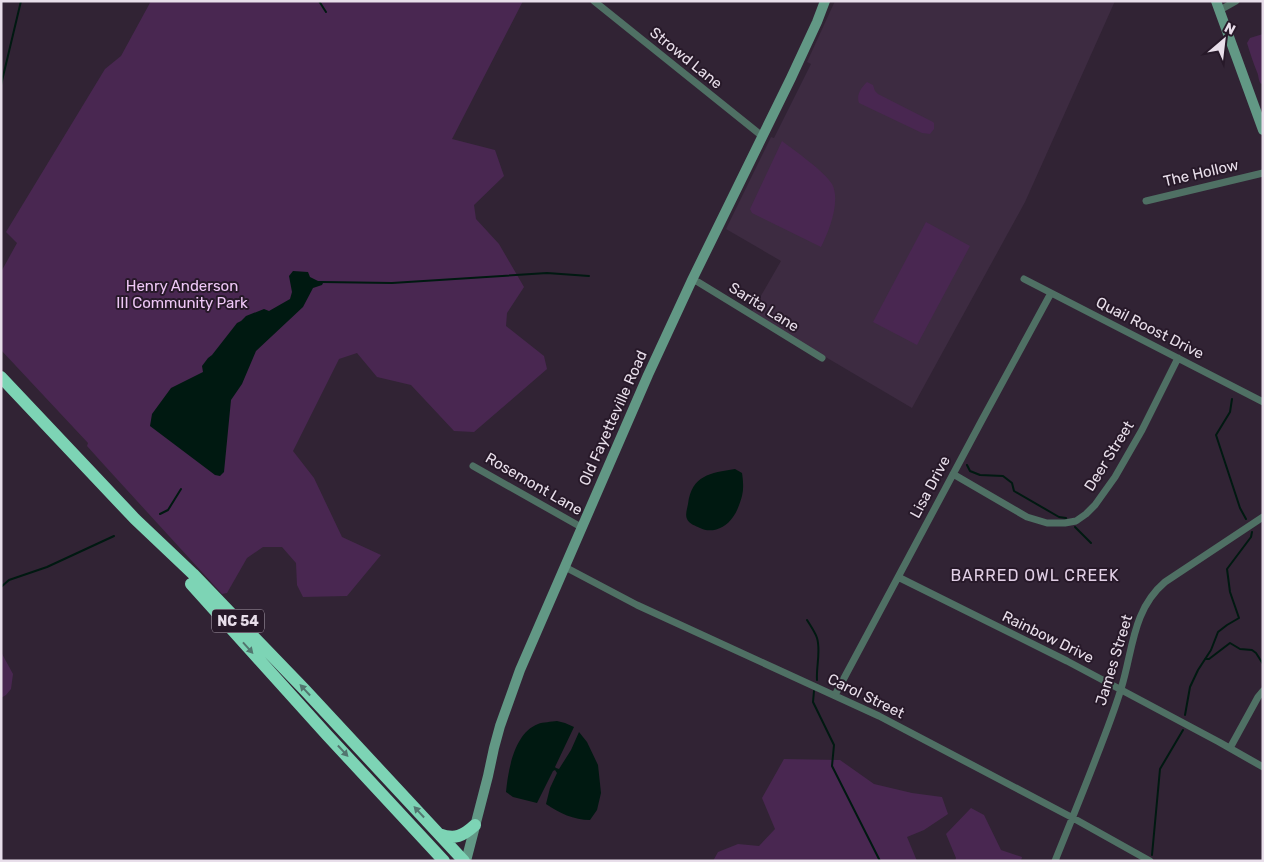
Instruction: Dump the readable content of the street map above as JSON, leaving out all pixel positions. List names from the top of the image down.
{
  "streets": {
    "highway": ["NC 54"],
    "street": [
      "Strowd Lane",
      "The Hollow",
      "Sarita Lane",
      "Quail Roost Drive",
      "Old Fayetteville Road",
      "Deer Street",
      "Rosemont Lane",
      "Lisa Drive",
      "Rainbow Drive",
      "James Street",
      "Carol Street"
    ]
  },
  "crossings": [
    ["Strowd Lane", "Old Fayetteville Road"],
    ["Sarita Lane", "Old Fayetteville Road"],
    ["Quail Roost Drive", "Deer Street"],
    ["Quail Roost Drive", "Lisa Drive"],
    ["Old Fayetteville Road", "Rosemont Lane"],
    ["Old Fayetteville Road", "NC 54"],
    ["Old Fayetteville Road", "Carol Street"],
    ["Deer Street", "Lisa Drive"],
    ["Lisa Drive", "Rainbow Drive"],
    ["Lisa Drive", "Carol Street"],
    ["Rainbow Drive", "James Street"],
    ["James Street", "Carol Street"]
  ],
  "districts": ["BARRED OWL CREEK"],
  "parks": ["Henry Anderson III Community Park"],
  "north": "top right"
}
